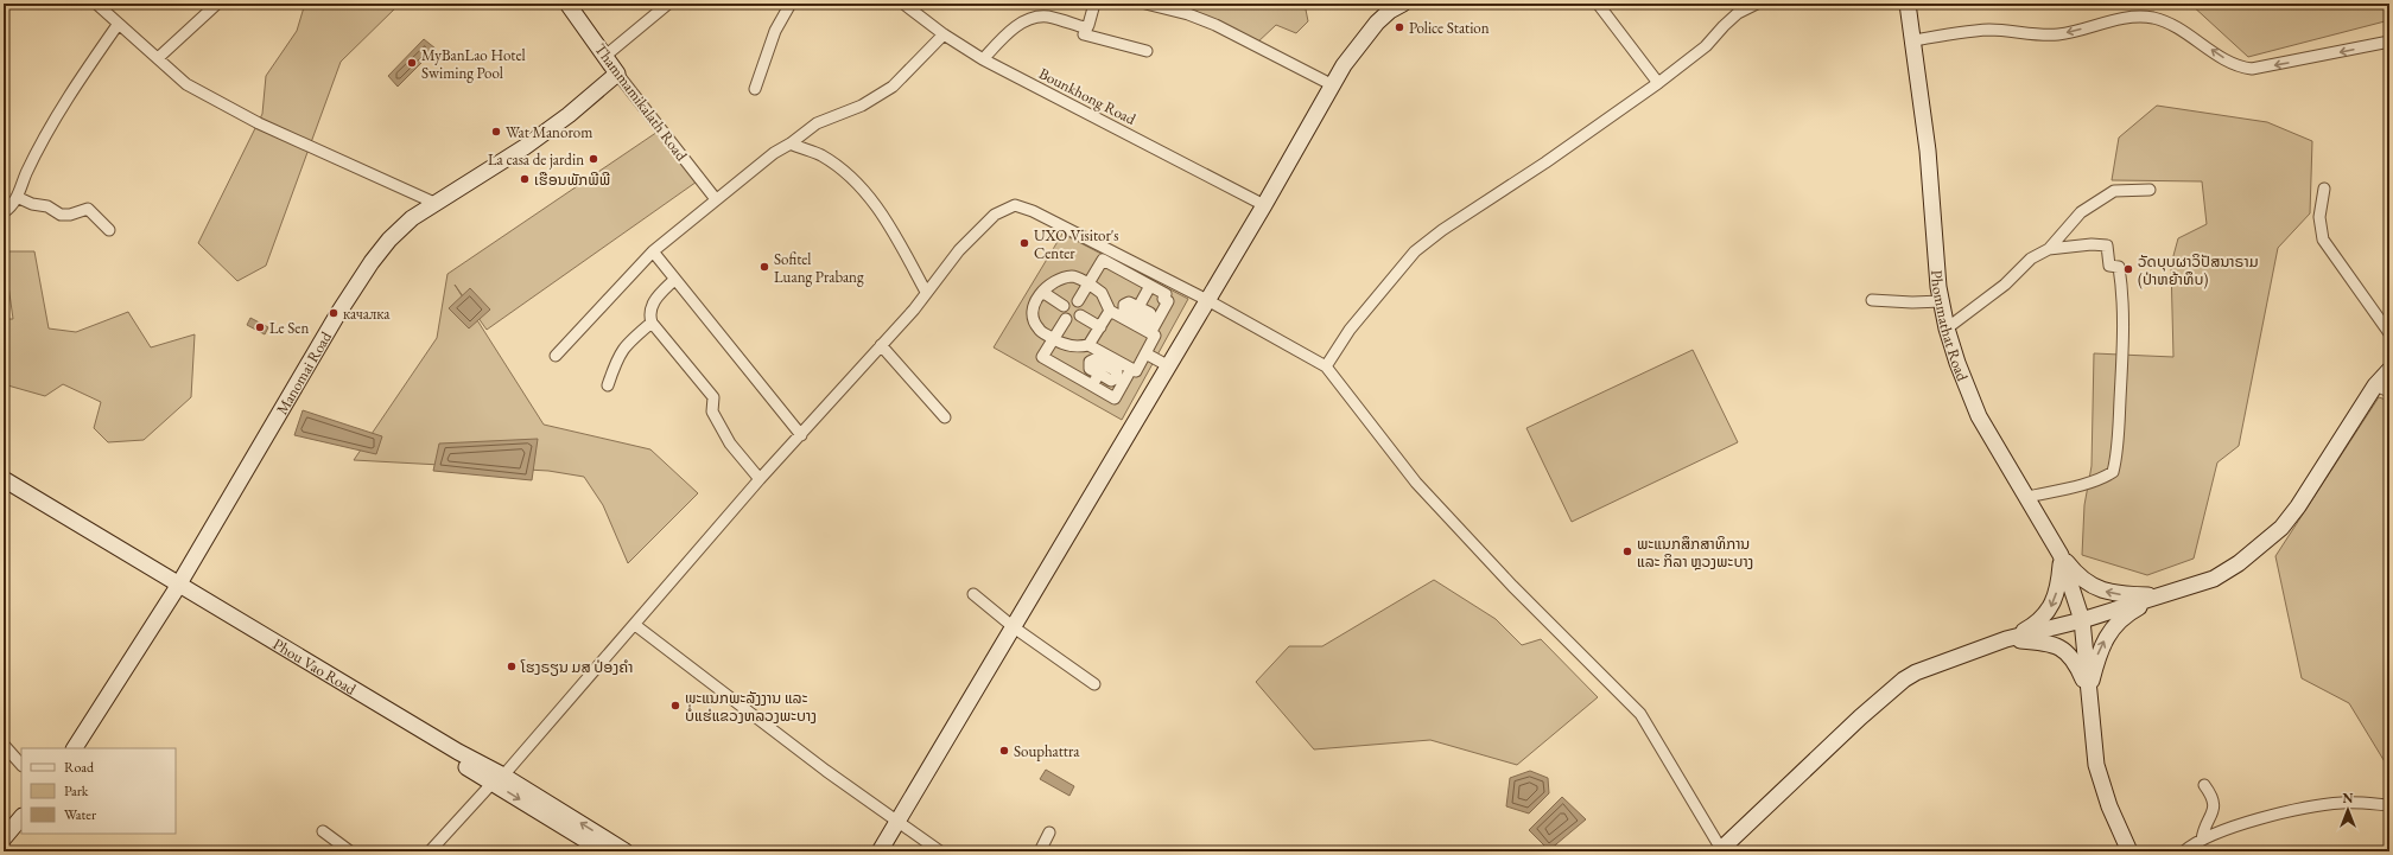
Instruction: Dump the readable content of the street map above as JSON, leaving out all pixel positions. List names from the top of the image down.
{
  "streets": {
    "street": [
      "Bounkhong Road",
      "Thammamikalath Road",
      "Phommathat Road",
      "Manomai Road",
      "Phou Vao Road"
    ]
  },
  "crossings": [
    ["Thammamikalath Road", "Manomai Road"],
    ["Manomai Road", "Phou Vao Road"]
  ],
  "places": [
    "Police Station",
    "MyBanLao Hotel Swiming Pool",
    "Wat Manorom",
    "La casa de jardin",
    "ເຮືອນພັກພີພີ",
    "UXO Visitor's Center",
    "Sofitel Luang Prabang",
    "ວັດບຸບຜາວິປັສນາຣາມ (ປ່າຫຍ້າທຶບ)",
    "качалка",
    "Le Sen",
    "ພະແນກສຶກສາທິການ ແລະ ກິລາ ຫຼວງພະບາງ",
    "ໂຮງຣຽນ ມສ ປ່ອງຄຳ",
    "ພະແນກພະລັງງານ ແລະ ບໍ່ແຮ່ແຂວງຫລວງພະບາງ",
    "Souphattra"
  ],
  "legend": ["Road", "Park", "Water"],
  "north": "top"
}
